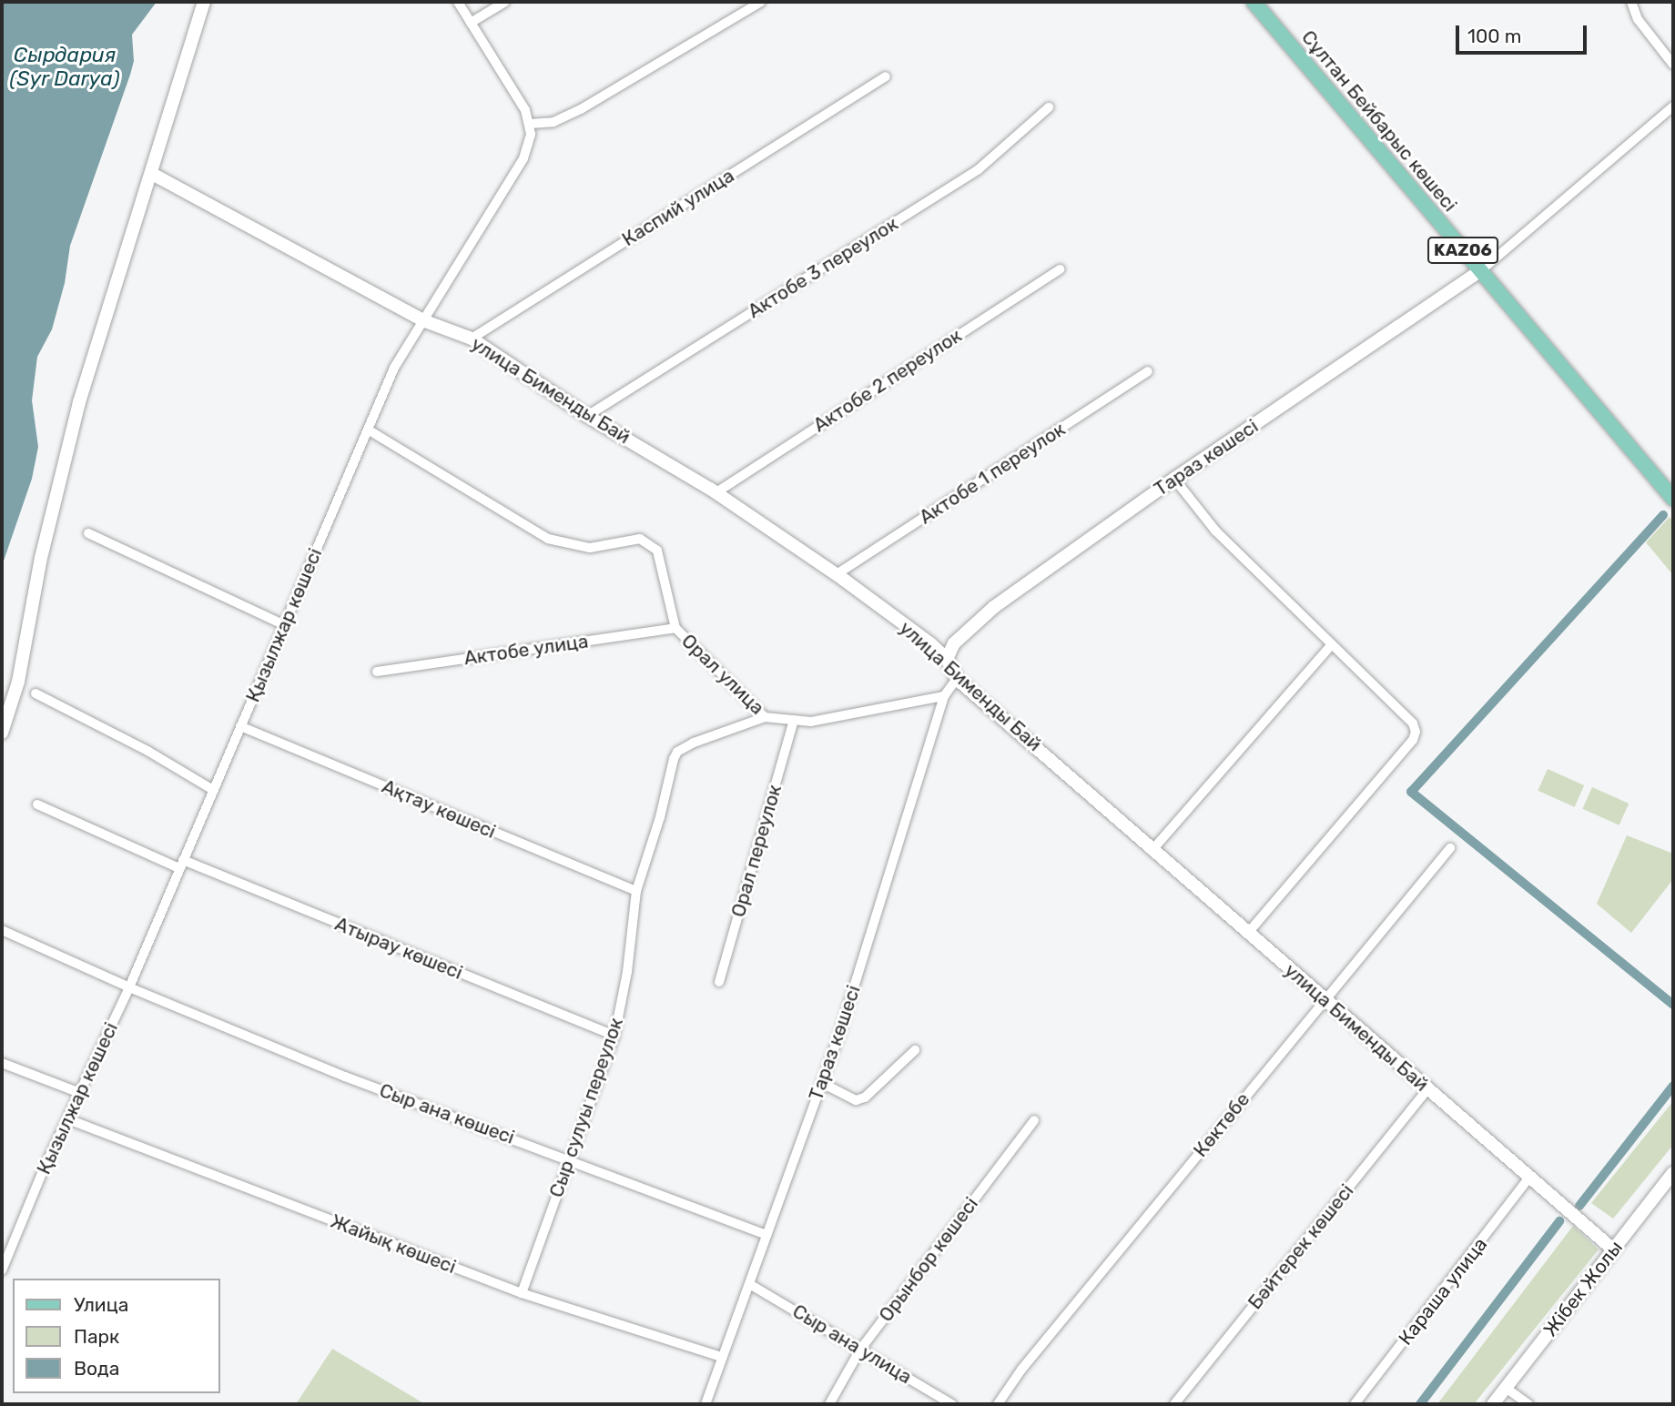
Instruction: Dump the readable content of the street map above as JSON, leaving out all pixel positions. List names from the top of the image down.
{
  "streets": {
    "main road": ["Сұлтан Бейбарыс көшесі", "KAZ06"],
    "street": [
      "Каспий улица",
      "Актобе 3 переулок",
      "Актобе 2 переулок",
      "улица Бименды Бай",
      "Тараз көшесі",
      "Актобе 1 переулок",
      "Қызылжар көшесі",
      "Актобе улица",
      "Орал улица",
      "Ақтау көшесі",
      "Орал переулок",
      "Атырау көшесі",
      "Сыр сулуы переулок",
      "Сыр ана көшесі",
      "Көктөбе",
      "Жайық көшесі",
      "Бәйтерек көшесі",
      "Орынбор көшесі",
      "Жібек Жолы",
      "Караша улица",
      "Сыр ана улица"
    ]
  },
  "crossings": [
    ["Сұлтан Бейбарыс көшесі", "Тараз көшесі"],
    ["Каспий улица", "улица Бименды Бай"],
    ["Актобе 3 переулок", "улица Бименды Бай"],
    ["Актобе 2 переулок", "улица Бименды Бай"],
    ["улица Бименды Бай", "Тараз көшесі"],
    ["улица Бименды Бай", "Актобе 1 переулок"],
    ["улица Бименды Бай", "Қызылжар көшесі"],
    ["улица Бименды Бай", "Көктөбе"],
    ["улица Бименды Бай", "Бәйтерек көшесі"],
    ["улица Бименды Бай", "Жібек Жолы"],
    ["улица Бименды Бай", "Караша улица"],
    ["Тараз көшесі", "Орал улица"],
    ["Тараз көшесі", "Сыр ана көшесі"],
    ["Тараз көшесі", "Жайық көшесі"],
    ["Тараз көшесі", "Сыр ана улица"],
    ["Қызылжар көшесі", "Орал улица"],
    ["Қызылжар көшесі", "Ақтау көшесі"],
    ["Қызылжар көшесі", "Атырау көшесі"],
    ["Қызылжар көшесі", "Сыр ана көшесі"],
    ["Қызылжар көшесі", "Жайық көшесі"],
    ["Актобе улица", "Орал улица"],
    ["Орал улица", "Орал переулок"],
    ["Орал улица", "Сыр сулуы переулок"],
    ["Ақтау көшесі", "Сыр сулуы переулок"],
    ["Атырау көшесі", "Сыр сулуы переулок"],
    ["Сыр сулуы переулок", "Сыр ана көшесі"],
    ["Сыр сулуы переулок", "Жайық көшесі"],
    ["Орынбор көшесі", "Сыр ана улица"]
  ],
  "water": ["Сырдария (Syr Darya)"],
  "legend": ["Улица", "Парк", "Вода"],
  "scale_bar": "100 m"
}
